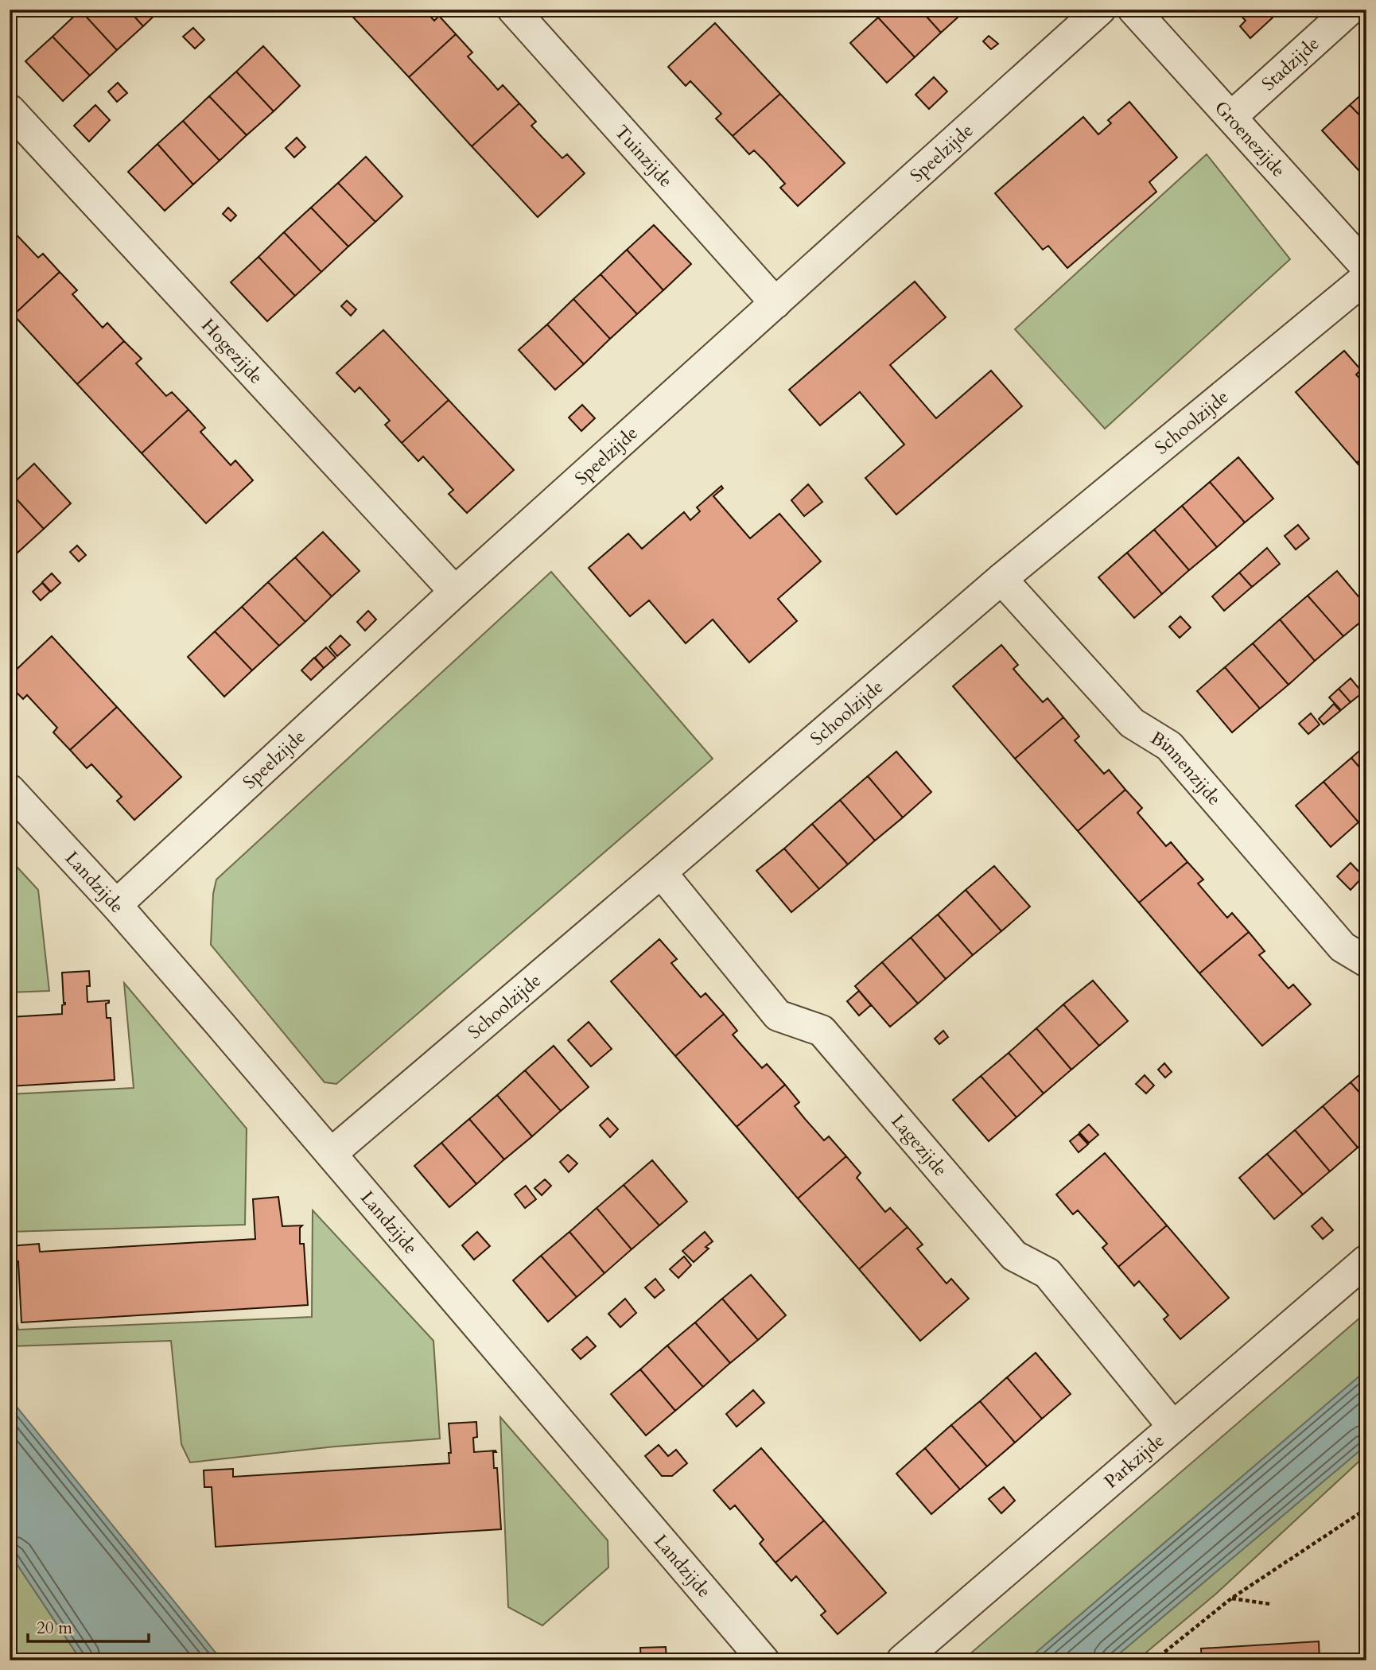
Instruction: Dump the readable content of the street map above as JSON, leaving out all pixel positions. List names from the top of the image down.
{
  "streets": {
    "street": [
      "Stadzijde",
      "Groenezijde",
      "Speelzijde",
      "Tuinzijde",
      "Hogezijde",
      "Schoolzijde",
      "Binnenzijde",
      "Landzijde",
      "Lagezijde",
      "Parkzijde"
    ]
  },
  "crossings": [
    ["Stadzijde", "Groenezijde"],
    ["Speelzijde", "Tuinzijde"],
    ["Speelzijde", "Hogezijde"],
    ["Speelzijde", "Landzijde"],
    ["Schoolzijde", "Binnenzijde"],
    ["Schoolzijde", "Landzijde"],
    ["Schoolzijde", "Lagezijde"],
    ["Lagezijde", "Parkzijde"]
  ],
  "scale_bar": "20 m"
}
